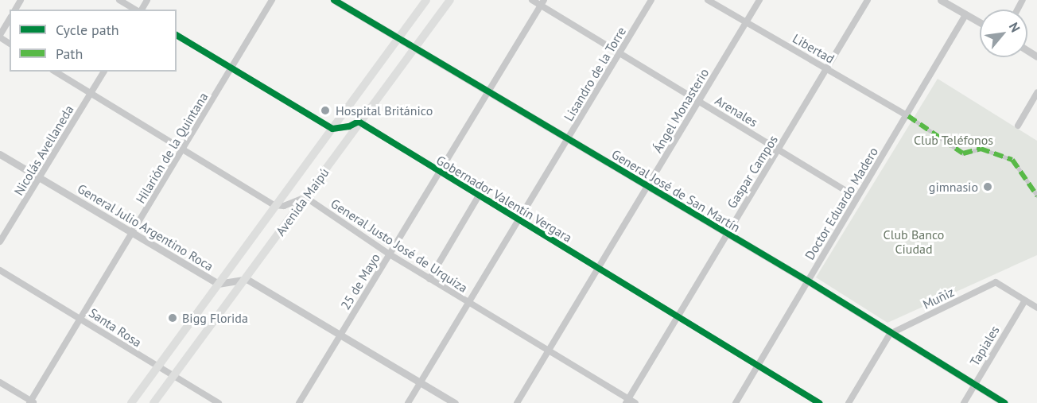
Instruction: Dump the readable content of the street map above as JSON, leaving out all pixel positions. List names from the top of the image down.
{
  "streets": {
    "main road": ["Avenida Maipú"],
    "street": [
      "Libertad",
      "Lisandro de la Torre",
      "Ángel Monasterio",
      "Arenales",
      "Hilarión de la Quintana",
      "Nicolás Avellaneda",
      "Gaspar Campos",
      "General José de San Martín",
      "Gobernador Valentín Vergara",
      "Doctor Eduardo Madero",
      "General Julio Argentino Roca",
      "General Justo José de Urquiza",
      "25 de Mayo",
      "Muñiz",
      "Santa Rosa",
      "Tapiales"
    ]
  },
  "crossings": [
    ["Libertad", "Ángel Monasterio"],
    ["Libertad", "Gaspar Campos"],
    ["Libertad", "Doctor Eduardo Madero"],
    ["Lisandro de la Torre", "Arenales"],
    ["Lisandro de la Torre", "General José de San Martín"],
    ["Lisandro de la Torre", "Gobernador Valentín Vergara"],
    ["Lisandro de la Torre", "General Justo José de Urquiza"],
    ["Ángel Monasterio", "Arenales"],
    ["Ángel Monasterio", "General José de San Martín"],
    ["Ángel Monasterio", "Gobernador Valentín Vergara"],
    ["Ángel Monasterio", "General Justo José de Urquiza"],
    ["Arenales", "Gaspar Campos"],
    ["Arenales", "Doctor Eduardo Madero"],
    ["Arenales", "25 de Mayo"],
    ["Hilarión de la Quintana", "General Julio Argentino Roca"],
    ["Hilarión de la Quintana", "Santa Rosa"],
    ["Nicolás Avellaneda", "General Julio Argentino Roca"],
    ["Gaspar Campos", "General José de San Martín"],
    ["Gaspar Campos", "Gobernador Valentín Vergara"],
    ["Gaspar Campos", "General Justo José de Urquiza"],
    ["General José de San Martín", "Avenida Maipú"],
    ["General José de San Martín", "Doctor Eduardo Madero"],
    ["General José de San Martín", "25 de Mayo"],
    ["General José de San Martín", "Muñiz"],
    ["General José de San Martín", "Tapiales"],
    ["Gobernador Valentín Vergara", "Avenida Maipú"],
    ["Gobernador Valentín Vergara", "Doctor Eduardo Madero"],
    ["Gobernador Valentín Vergara", "25 de Mayo"],
    ["Avenida Maipú", "General Julio Argentino Roca"],
    ["Avenida Maipú", "General Justo José de Urquiza"],
    ["Avenida Maipú", "Santa Rosa"],
    ["General Justo José de Urquiza", "25 de Mayo"],
    ["Muñiz", "Tapiales"]
  ],
  "parks": ["Club Teléfonos", "Club Banco Ciudad"],
  "places": ["Hospital Británico", "gimnasio", "Bigg Florida"],
  "legend": ["Cycle path", "Path"],
  "north": "top right"
}
